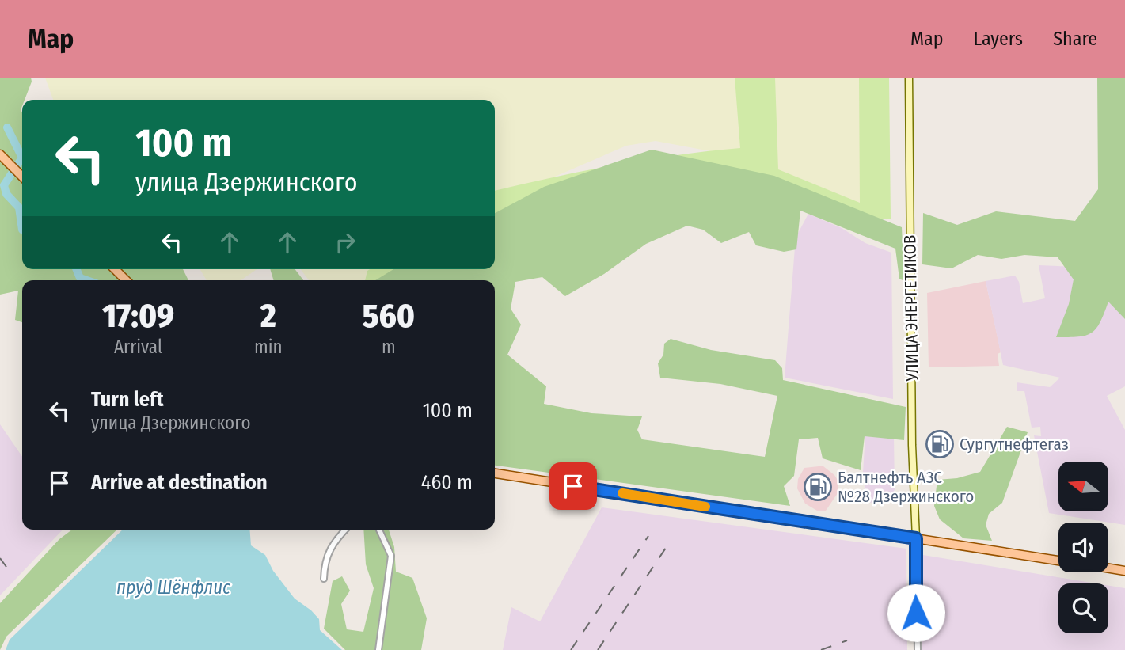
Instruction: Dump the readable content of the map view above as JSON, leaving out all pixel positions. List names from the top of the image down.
{
  "streets": {
    "main road": ["УЛИЦА ЭНЕРГЕТИКОВ"]
  },
  "water": ["пруд Шёнфлис"],
  "places": {
    "fuel station": ["Сургутнефтегаз", "Балтнефть АЗС №28 Дзержинского"]
  },
  "north": "left",
  "page": {
    "header": "Map",
    "nav": ["Map", "Layers", "Share"],
    "turn": ["100 m", "улица Дзержинского"],
    "eta": [
      "17:09",
      "Arrival",
      "2",
      "min",
      "560",
      "m"
    ],
    "list": [
      {
        "name": "Turn left",
        "note": "улица Дзержинского",
        "value": "100 m"
      },
      {
        "name": "Arrive at destination",
        "value": "460 m"
      }
    ]
  }
}
